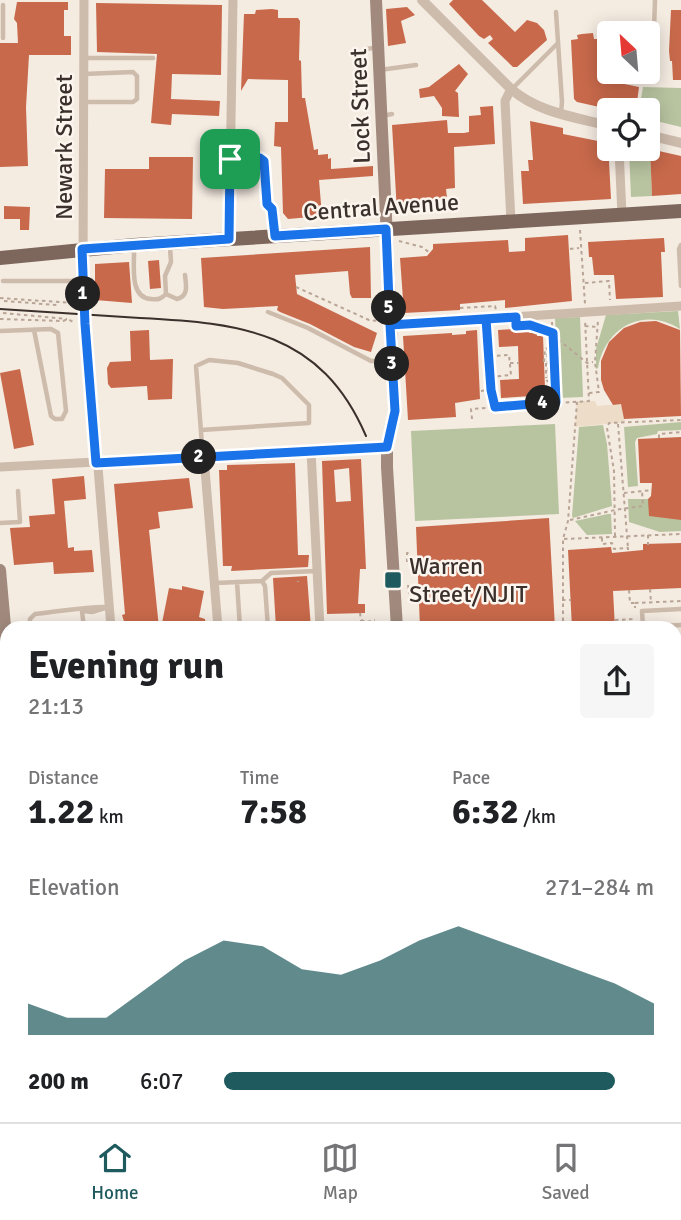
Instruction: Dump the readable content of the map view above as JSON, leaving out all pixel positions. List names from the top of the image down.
{
  "streets": {
    "main road": ["Lock Street", "Central Avenue"],
    "street": ["Newark Street"]
  },
  "crossings": [
    ["Lock Street", "Central Avenue"],
    ["Newark Street", "Central Avenue"]
  ],
  "places": {
    "transit": ["Warren Street/NJIT"]
  },
  "north": "top left",
  "page": {
    "pins": [
      "1",
      "5",
      "3",
      "4",
      "2"
    ],
    "heading": ["Evening run", "21:13"],
    "stats": [
      ["Distance", "1.22 km"],
      ["Time", "7:58"],
      ["Pace", "6:32 /km"]
    ],
    "chart": ["Elevation", "271–284 m"],
    "list": [
      {
        "name": "200 m",
        "note": "6:07"
      }
    ],
    "tabs": ["Home", "Map", "Saved"]
  }
}
